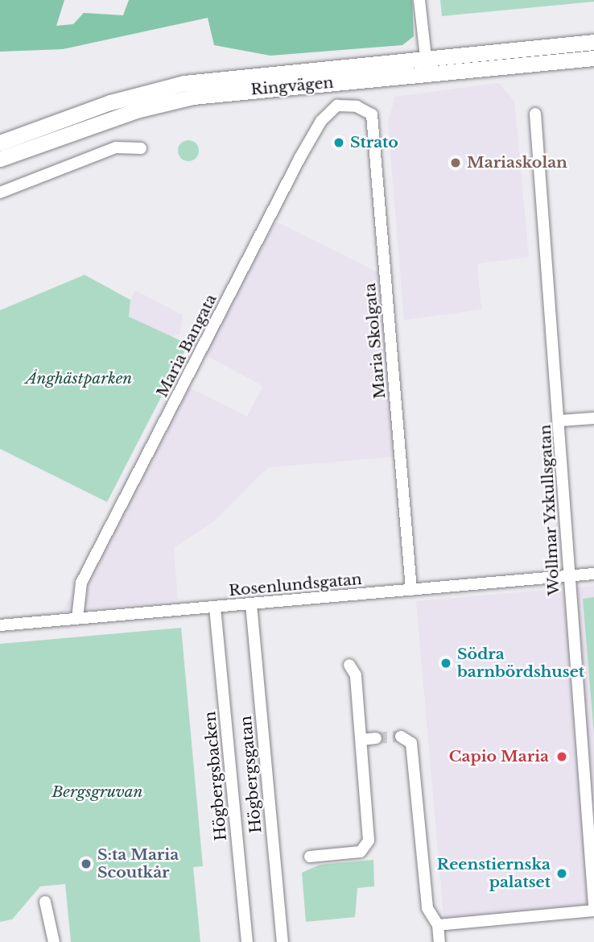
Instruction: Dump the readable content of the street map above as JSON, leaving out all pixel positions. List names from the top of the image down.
{
  "streets": {
    "main road": ["Ringvägen"],
    "street": [
      "Maria Skolgata",
      "Maria Bangata",
      "Wollmar Yxkullsgatan",
      "Rosenlundsgatan",
      "Högbergsgatan",
      "Högbergsbacken"
    ]
  },
  "crossings": [
    ["Maria Skolgata", "Maria Bangata"],
    ["Maria Skolgata", "Rosenlundsgatan"],
    ["Maria Bangata", "Rosenlundsgatan"],
    ["Wollmar Yxkullsgatan", "Rosenlundsgatan"],
    ["Rosenlundsgatan", "Högbergsgatan"],
    ["Rosenlundsgatan", "Högbergsbacken"]
  ],
  "parks": ["Ånghästparken", "Bergsgruvan"],
  "places": [
    "Strato",
    "Mariaskolan",
    "Södra barnbördshuset",
    "Capio Maria",
    "S:ta Maria Scoutkår",
    "Reenstiernska palatset"
  ]
}
